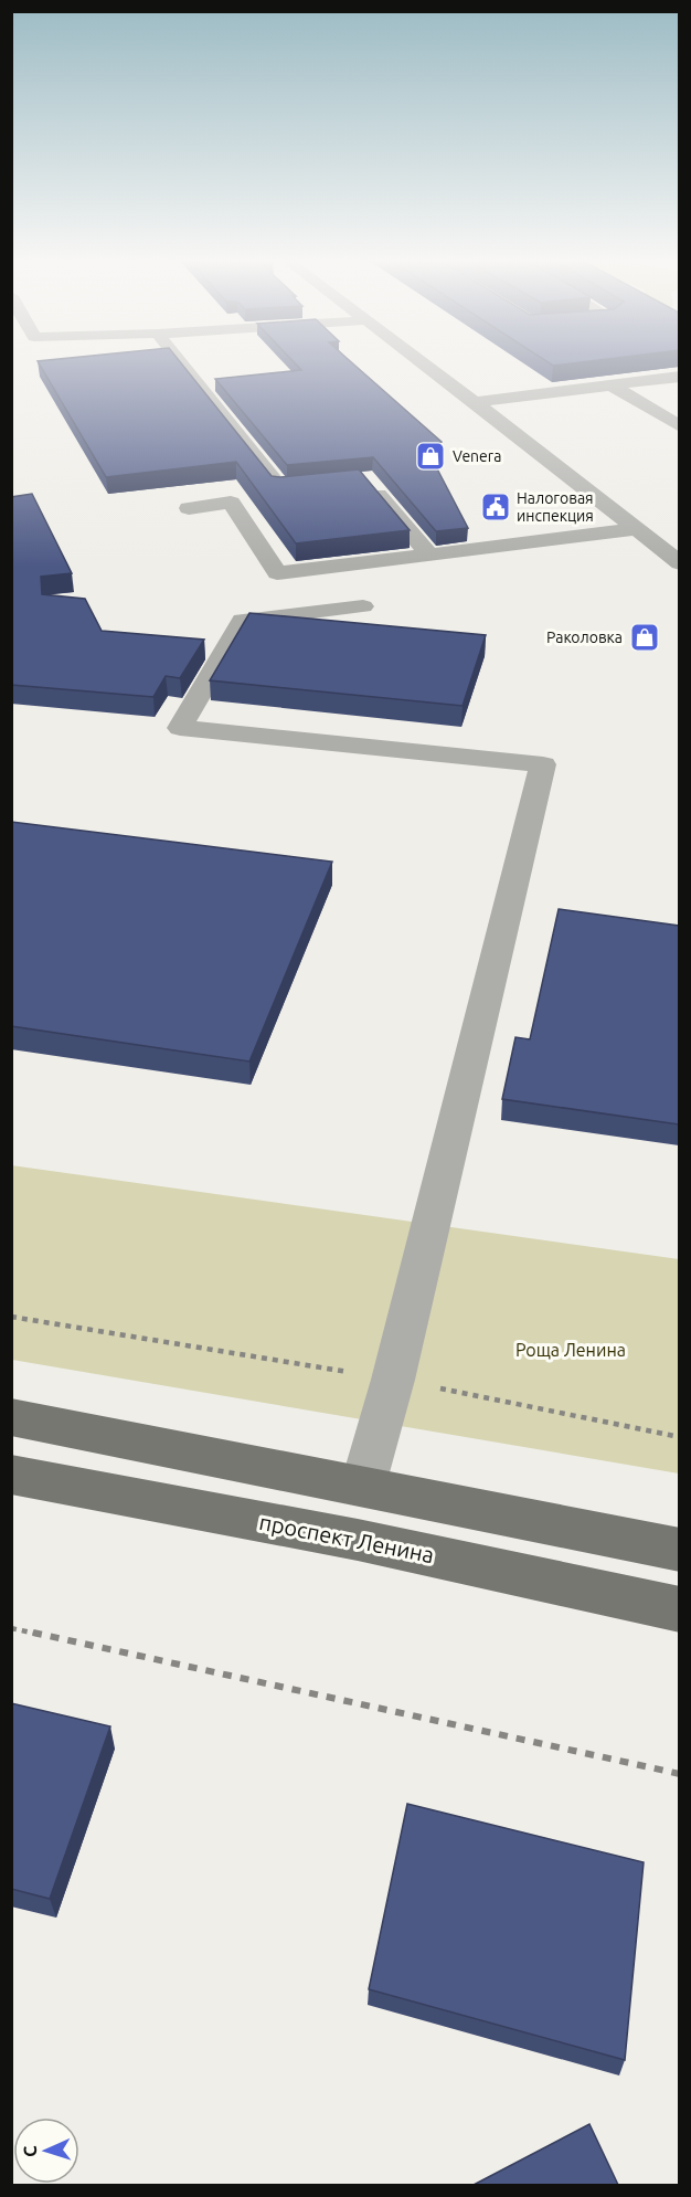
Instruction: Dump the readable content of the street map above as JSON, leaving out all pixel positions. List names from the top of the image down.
{
  "streets": {
    "main road": ["проспект Ленина"]
  },
  "parks": ["Роща Ленина"],
  "places": {
    "shop": ["Venera", "Раколовка"],
    "public building": ["Налоговая инспекция"]
  },
  "north": "left"
}
